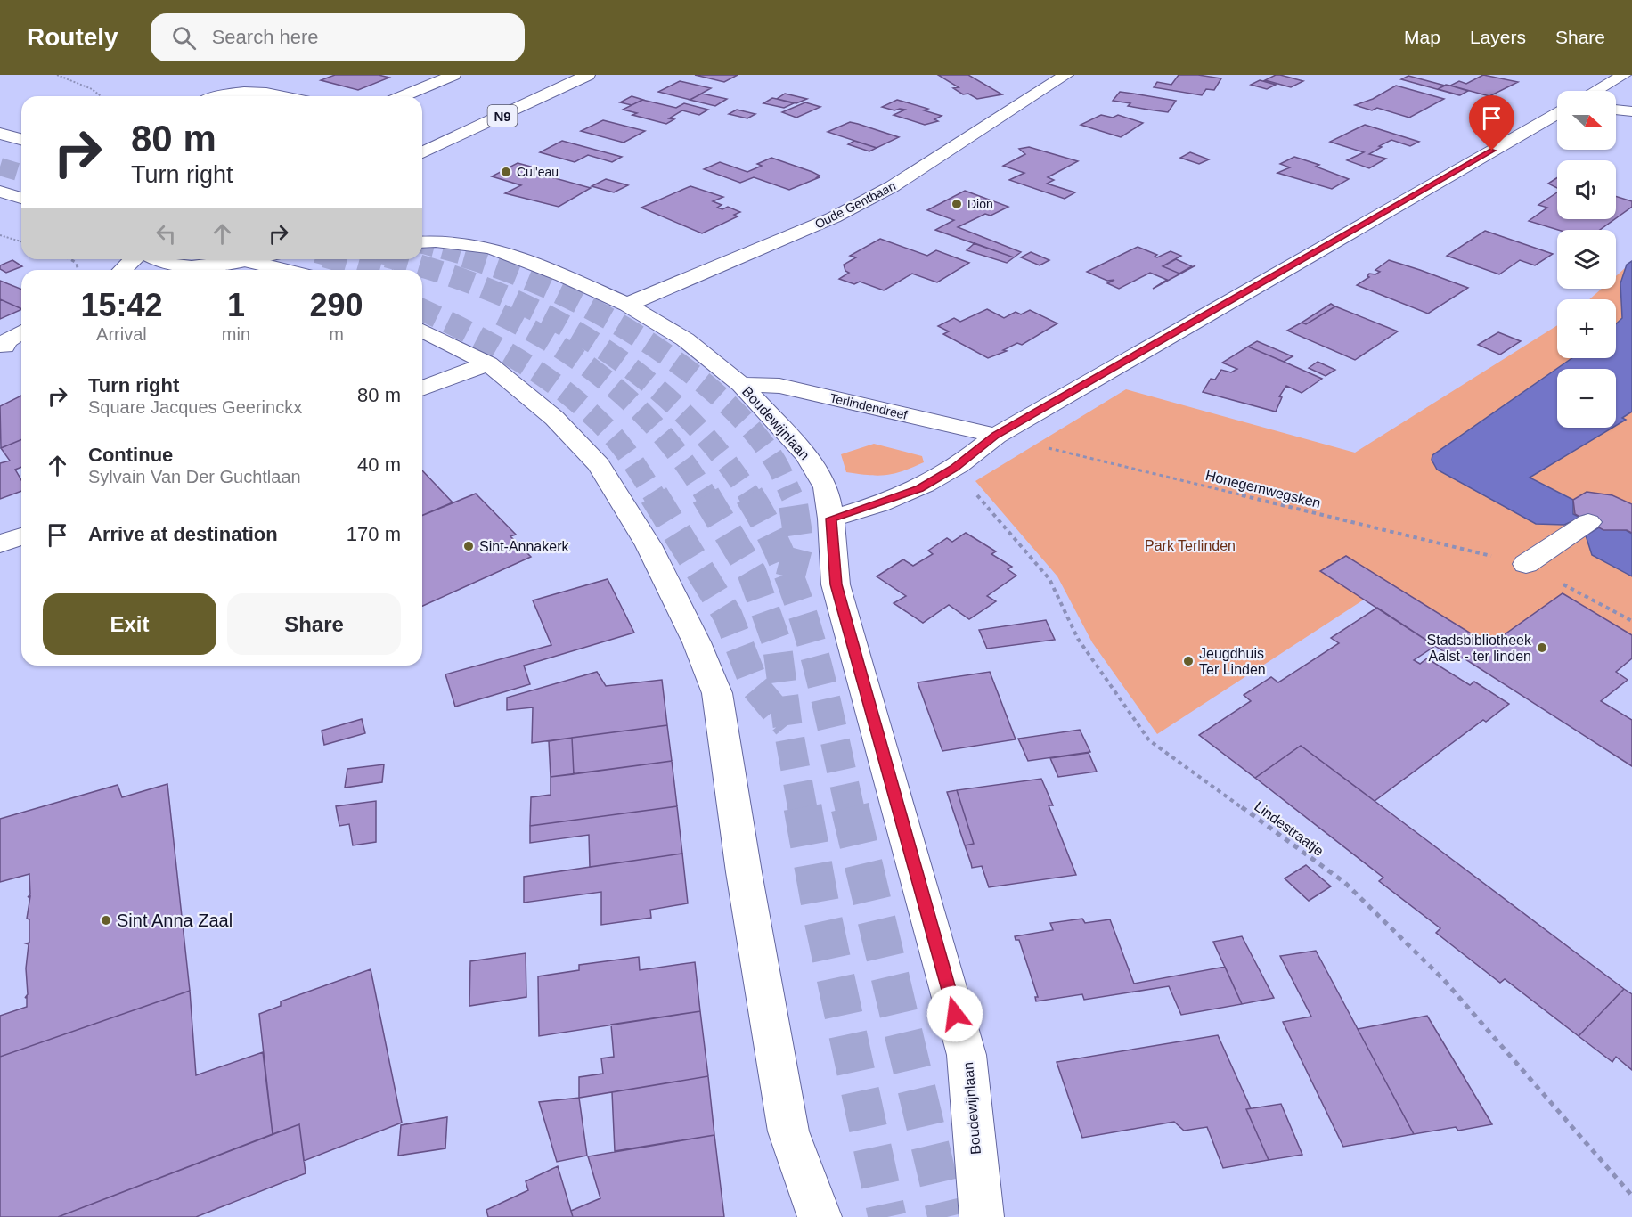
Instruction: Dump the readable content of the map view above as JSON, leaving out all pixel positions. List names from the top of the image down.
{
  "streets": {
    "main road": [
      "N9",
      "Oude Gentbaan",
      "Terlindendreef",
      "Boudewijnlaan"
    ],
    "path": ["Honegemwegsken", "Lindestraatje"]
  },
  "crossings": [
    ["Oude Gentbaan", "Boudewijnlaan"],
    ["Terlindendreef", "Boudewijnlaan"],
    ["Terlindendreef", "Honegemwegsken"]
  ],
  "parks": ["Park Terlinden"],
  "places": [
    "Cul'eau",
    "Dion",
    "Sint-Annakerk",
    "Stadsbibliotheek Aalst - ter linden",
    "Jeugdhuis Ter Linden",
    "Sint Anna Zaal"
  ],
  "north": "right",
  "page": {
    "header": "Routely",
    "search": "Search here",
    "nav": ["Map", "Layers", "Share"],
    "map_buttons": ["+", "−"],
    "turn": ["80 m", "Turn right"],
    "eta": [
      "15:42",
      "Arrival",
      "1",
      "min",
      "290",
      "m"
    ],
    "list": [
      {
        "name": "Turn right",
        "note": "Square Jacques Geerinckx",
        "value": "80 m"
      },
      {
        "name": "Continue",
        "note": "Sylvain Van Der Guchtlaan",
        "value": "40 m"
      },
      {
        "name": "Arrive at destination",
        "value": "170 m"
      }
    ],
    "buttons": ["Exit", "Share"]
  }
}
